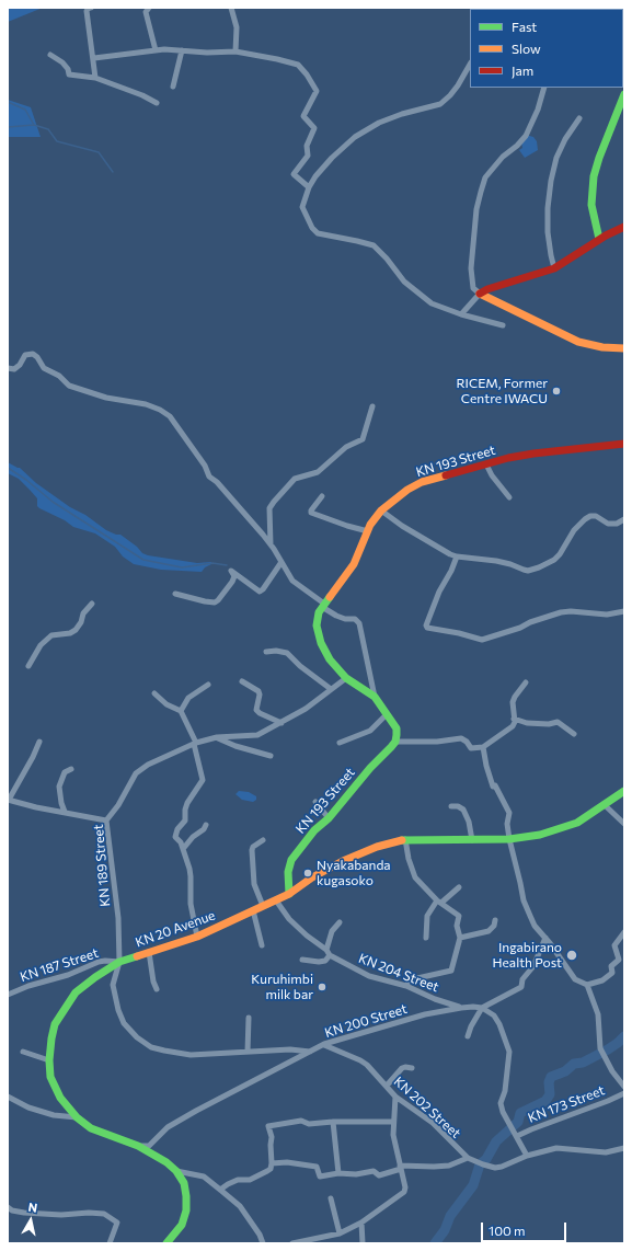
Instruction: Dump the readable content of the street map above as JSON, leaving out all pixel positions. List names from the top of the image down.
{
  "streets": {
    "street": [
      "KN 193 Street",
      "KN 189 Street",
      "KN 20 Avenue",
      "KN 187 Street",
      "KN 204 Street",
      "KN 200 Street",
      "KN 173 Street",
      "KN 202 Street"
    ]
  },
  "crossings": [
    ["KN 193 Street", "KN 189 Street"],
    ["KN 193 Street", "KN 20 Avenue"],
    ["KN 189 Street", "KN 20 Avenue"],
    ["KN 189 Street", "KN 187 Street"],
    ["KN 20 Avenue", "KN 187 Street"],
    ["KN 20 Avenue", "KN 200 Street"],
    ["KN 204 Street", "KN 200 Street"],
    ["KN 200 Street", "KN 202 Street"]
  ],
  "places": [
    "RICEM, Former Centre IWACU",
    "Nyakabanda kugasoko",
    "Ingabirano Health Post",
    "Kuruhimbi milk bar"
  ],
  "legend": ["Fast", "Slow", "Jam"],
  "scale_bar": "100 m",
  "north": "top"
}
